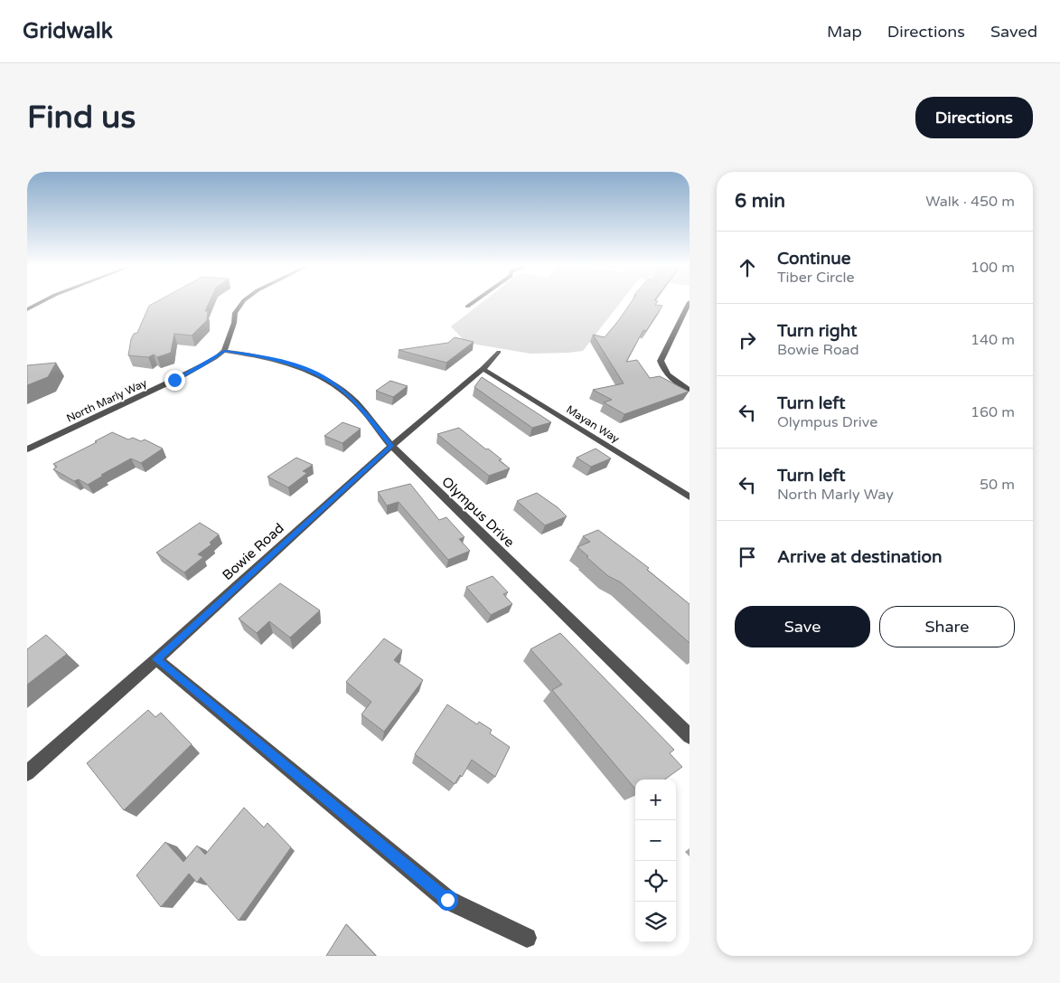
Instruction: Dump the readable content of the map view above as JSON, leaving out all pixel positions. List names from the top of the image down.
{
  "streets": {
    "street": [
      "North Marly Way",
      "Mayan Way",
      "Olympus Drive",
      "Bowie Road"
    ]
  },
  "crossings": [
    ["North Marly Way", "Olympus Drive"],
    ["Mayan Way", "Bowie Road"],
    ["Olympus Drive", "Bowie Road"]
  ],
  "page": {
    "header": "Gridwalk",
    "nav": ["Map", "Directions", "Saved"],
    "buttons": [
      "Directions",
      ["Save", "Share"]
    ],
    "title": "Find us",
    "heading": ["6 min", "Walk · 450 m"],
    "list": [
      ["Continue", "Tiber Circle", "100 m"],
      ["Turn right", "Bowie Road", "140 m"],
      ["Turn left", "Olympus Drive", "160 m"],
      ["Turn left", "North Marly Way", "50 m"],
      "Arrive at destination"
    ],
    "map_buttons": ["+", "−"]
  }
}
